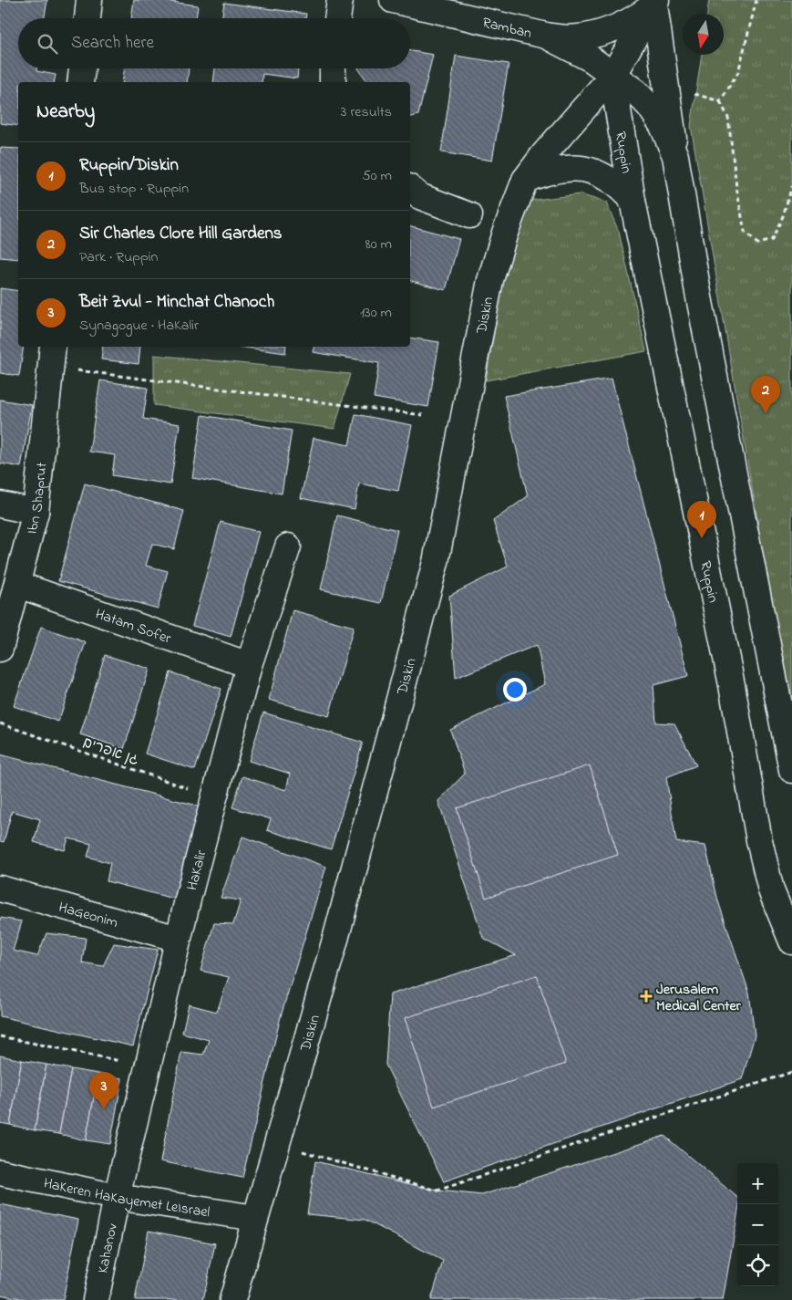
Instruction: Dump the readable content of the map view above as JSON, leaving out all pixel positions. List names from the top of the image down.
{
  "streets": {
    "street": [
      "Ramban",
      "Ruppin",
      "Diskin",
      "Ibn Shaprut",
      "Hatam Sofer",
      "HaKalir",
      "HaGeonim",
      "HaKeren HaKayemet LeIsrael",
      "Kahanov"
    ],
    "path": ["גן אפרים"]
  },
  "crossings": [
    ["Ramban", "Ruppin"],
    ["Ramban", "Diskin"],
    ["Ruppin", "Diskin"],
    ["Diskin", "HaKeren HaKayemet LeIsrael"],
    ["Ibn Shaprut", "Hatam Sofer"],
    ["Hatam Sofer", "HaKalir"],
    ["גן אפרים", "HaKalir"],
    ["HaKalir", "HaGeonim"],
    ["HaKalir", "HaKeren HaKayemet LeIsrael"],
    ["HaKalir", "Kahanov"],
    ["HaKeren HaKayemet LeIsrael", "Kahanov"]
  ],
  "places": {
    "health": ["Jerusalem Medical Center"]
  },
  "north": "bottom",
  "page": {
    "search": "Search here",
    "heading": ["Nearby", "3 results"],
    "list": [
      {
        "mark": "1",
        "name": "Ruppin/Diskin",
        "note": "Bus stop · Ruppin",
        "value": "50 m"
      },
      {
        "mark": "2",
        "name": "Sir Charles Clore Hill Gardens",
        "note": "Park · Ruppin",
        "value": "80 m"
      },
      {
        "mark": "3",
        "name": "Beit Zvul - Minchat Chanoch",
        "note": "Synagogue · HaKalir",
        "value": "130 m"
      }
    ],
    "pins": ["2", "1", "3"],
    "map_buttons": ["+", "−"]
  }
}
